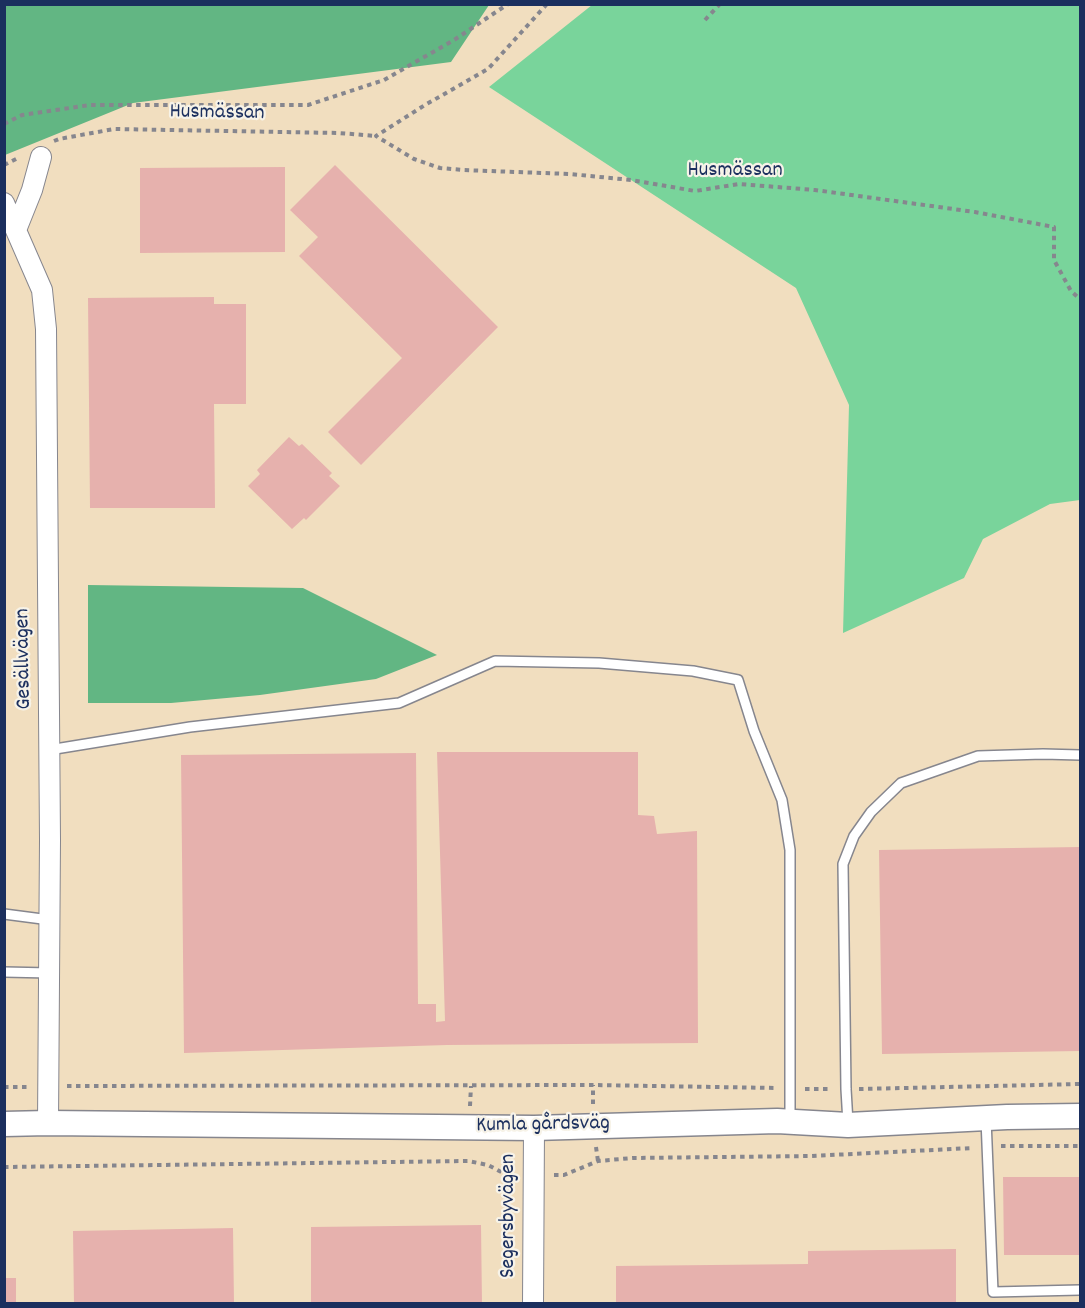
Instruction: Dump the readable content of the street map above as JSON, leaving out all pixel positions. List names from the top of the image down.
{
  "streets": {
    "street": ["Gesällvägen", "Kumla gårdsväg", "Segersbyvägen"],
    "path": ["Husmässan"]
  },
  "crossings": [
    ["Gesällvägen", "Kumla gårdsväg"],
    ["Kumla gårdsväg", "Segersbyvägen"]
  ]
}
